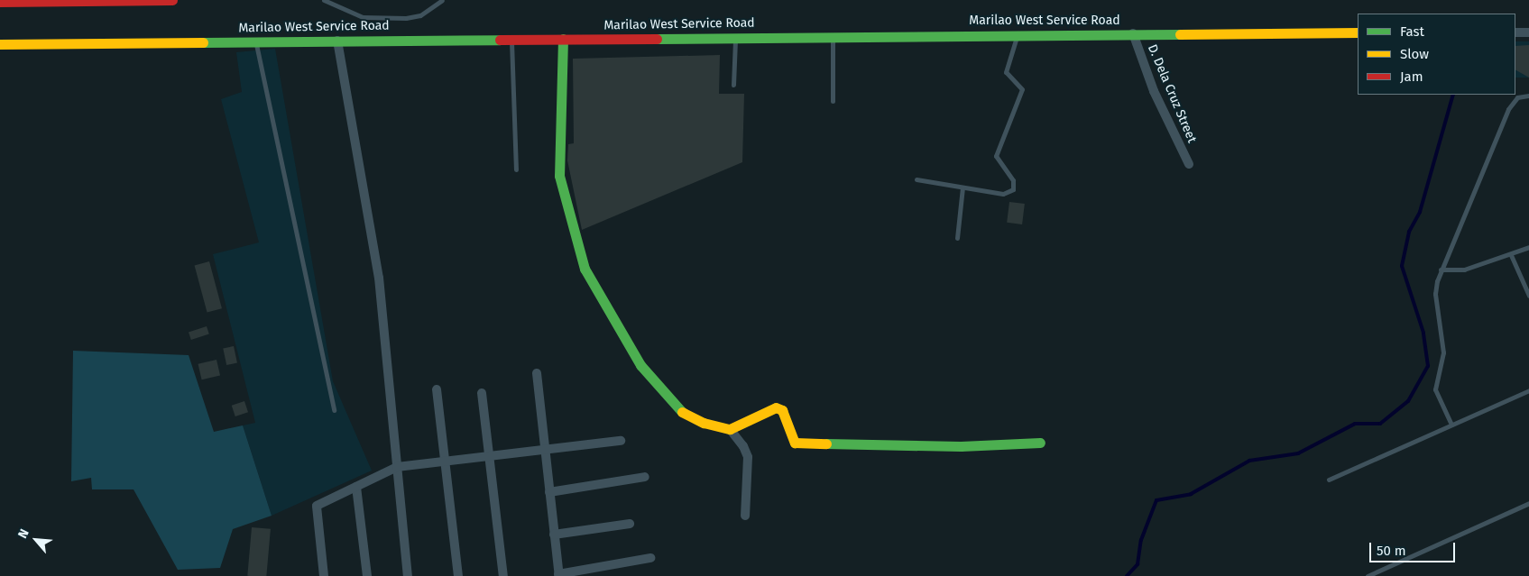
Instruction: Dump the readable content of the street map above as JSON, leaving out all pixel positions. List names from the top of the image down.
{
  "streets": {
    "main road": ["Marilao West Service Road"],
    "street": ["D. Dela Cruz Street"]
  },
  "crossings": [
    ["Marilao West Service Road", "D. Dela Cruz Street"]
  ],
  "legend": ["Fast", "Slow", "Jam"],
  "scale_bar": "50 m",
  "north": "top left"
}
